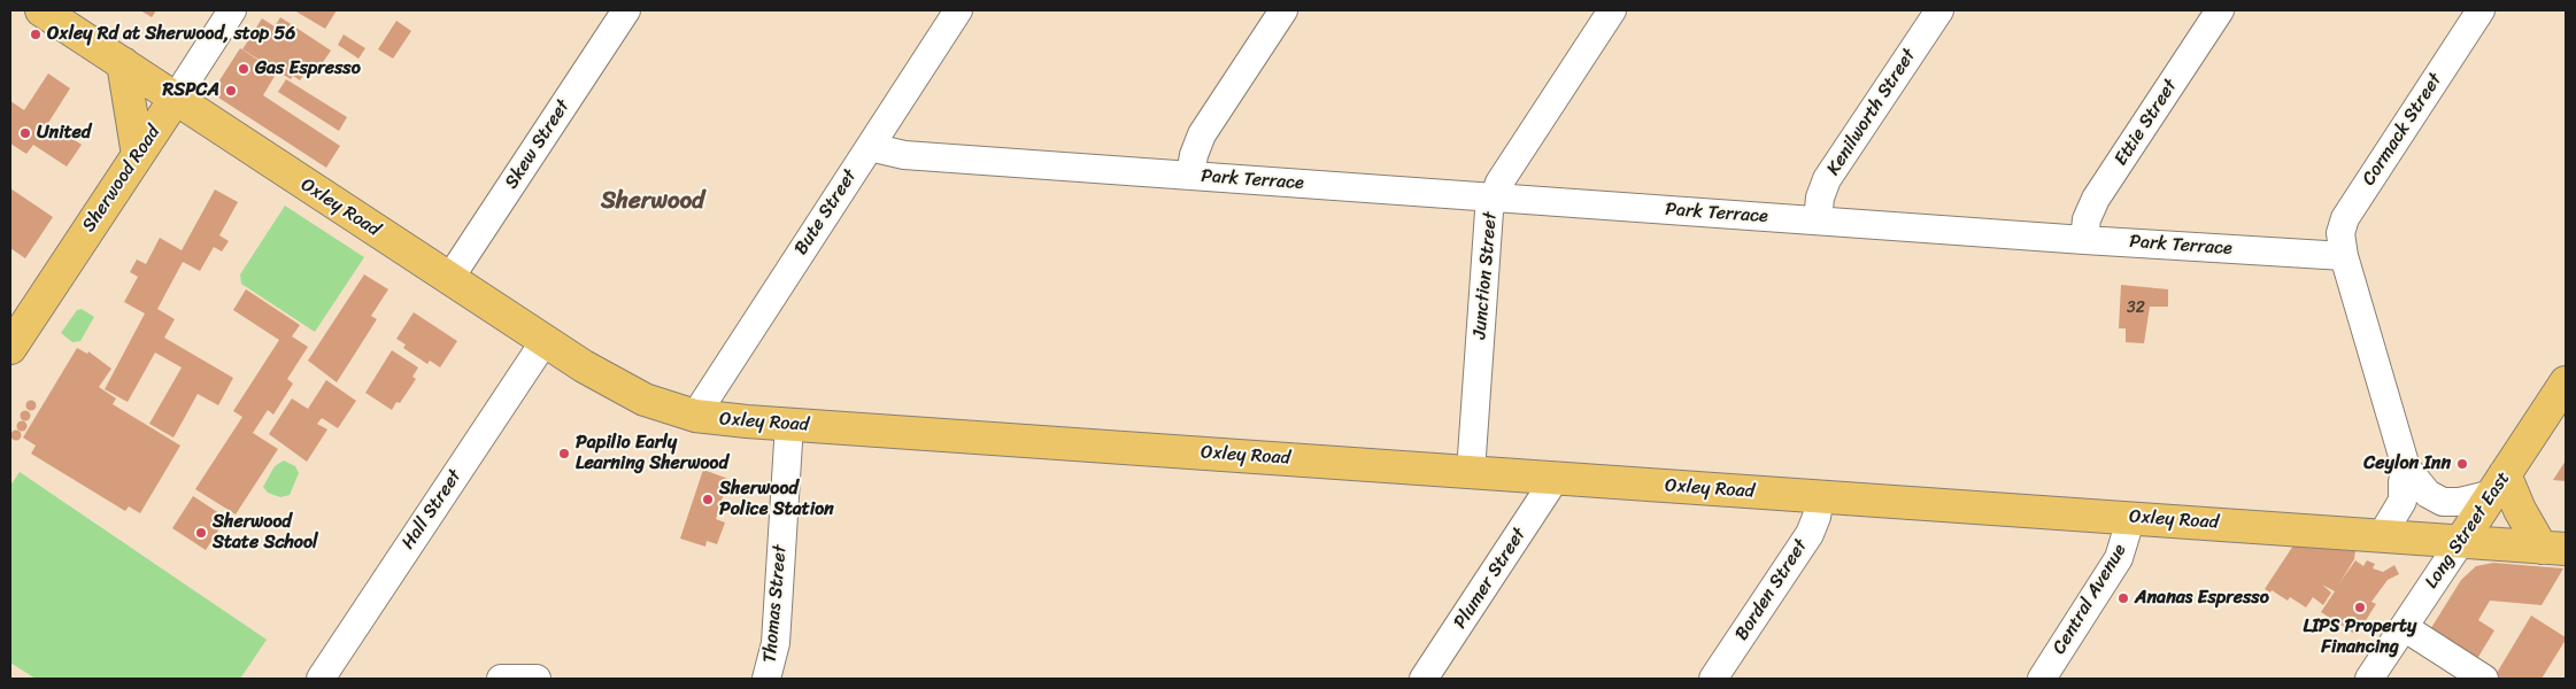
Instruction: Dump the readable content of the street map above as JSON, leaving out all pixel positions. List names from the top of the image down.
{
  "streets": {
    "main road": ["Sherwood Road", "Oxley Road", "Long Street East"],
    "street": [
      "Kenilworth Street",
      "Ettie Street",
      "Cormack Street",
      "Skew Street",
      "Park Terrace",
      "Bute Street",
      "Junction Street",
      "Hall Street",
      "Plumer Street",
      "Borden Street",
      "Central Avenue",
      "Thomas Street"
    ]
  },
  "crossings": [
    ["Kenilworth Street", "Park Terrace"],
    ["Ettie Street", "Park Terrace"],
    ["Cormack Street", "Park Terrace"],
    ["Skew Street", "Oxley Road"],
    ["Sherwood Road", "Oxley Road"],
    ["Park Terrace", "Bute Street"],
    ["Park Terrace", "Junction Street"],
    ["Oxley Road", "Bute Street"],
    ["Oxley Road", "Junction Street"],
    ["Oxley Road", "Hall Street"],
    ["Oxley Road", "Long Street East"],
    ["Oxley Road", "Plumer Street"],
    ["Oxley Road", "Borden Street"],
    ["Oxley Road", "Central Avenue"],
    ["Oxley Road", "Thomas Street"]
  ],
  "districts": ["Sherwood"],
  "places": [
    "Oxley Rd at Sherwood, stop 56",
    "Gas Espresso",
    "RSPCA",
    "United",
    "Papilio Early Learning Sherwood",
    "Ceylon Inn",
    "Sherwood Police Station",
    "Sherwood State School",
    "Ananas Espresso",
    "LIPS Property Financing"
  ],
  "house_numbers": ["32"]
}
